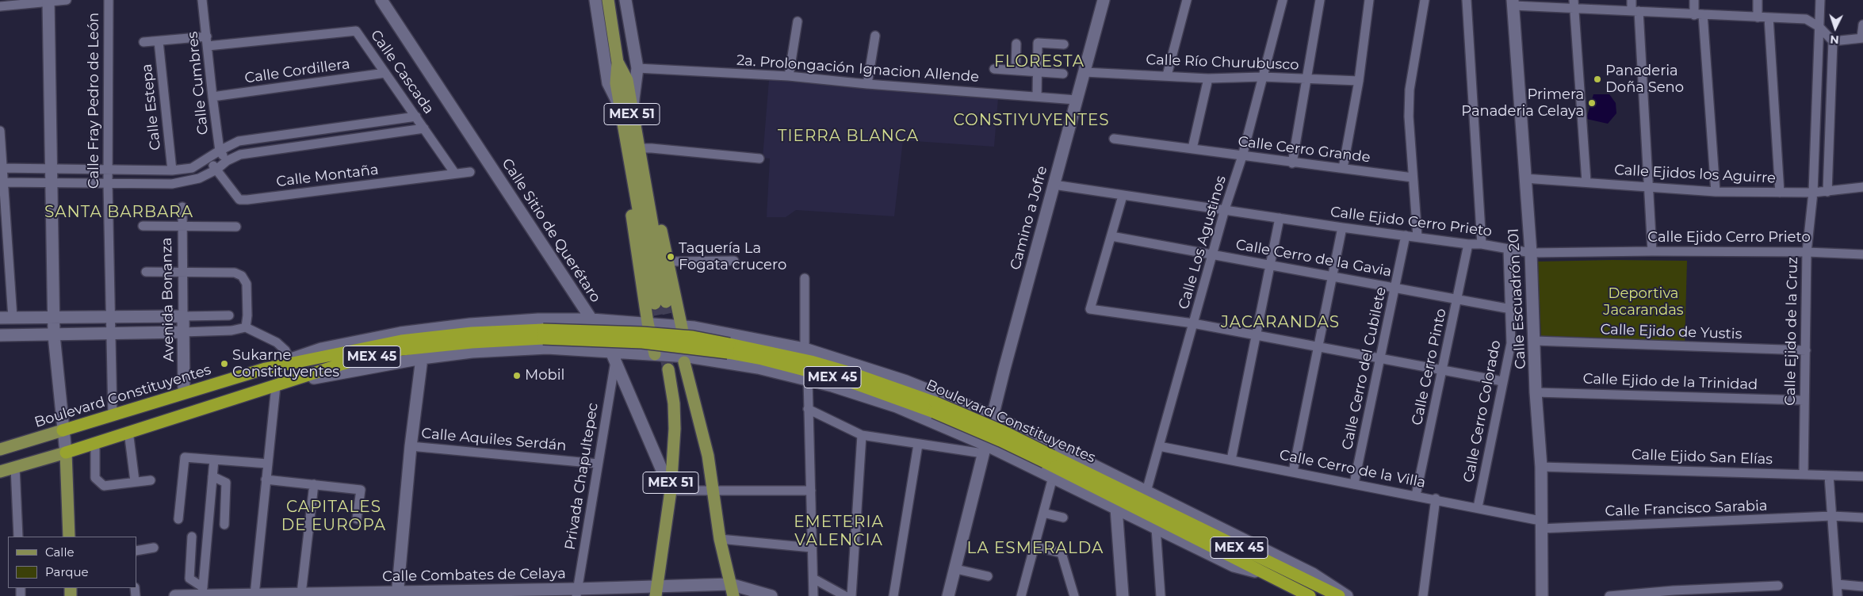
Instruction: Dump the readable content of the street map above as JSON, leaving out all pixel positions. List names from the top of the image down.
{
  "streets": {
    "highway": ["MEX 45", "Boulevard Constituyentes"],
    "main road": [
      "MEX 51",
      "Camino a Jofre",
      "Calle Sitio de Querétaro",
      "Calle Escuadrón 201",
      "Avenida Bonanza",
      "Calle Combates de Celaya"
    ],
    "street": [
      "Calle Río Churubusco",
      "2a. Prolongación Ignacion Allende",
      "Calle Cordillera",
      "Calle Cascada",
      "Calle Cumbres",
      "Calle Fray Pedro de León",
      "Calle Estepa",
      "Calle Cerro Grande",
      "Calle Ejidos los Aguirre",
      "Calle Montaña",
      "Calle Ejido Cerro Prieto",
      "Calle Los Agustinos",
      "Calle Cerro de la Gavia",
      "Calle Ejido de la Cruz",
      "Calle Ejido de Yustis",
      "Calle Cerro Pinto",
      "Calle Cerro del Cubilete",
      "Calle Ejido de la Trinidad",
      "Calle Cerro Colorado",
      "Calle Aquiles Serdán",
      "Calle Ejido San Elías",
      "Calle Cerro de la Villa",
      "Privada Chapultepec",
      "Calle Francisco Sarabia"
    ]
  },
  "crossings": [
    ["Calle Río Churubusco", "Camino a Jofre"],
    ["Calle Río Churubusco", "Calle Los Agustinos"],
    ["2a. Prolongación Ignacion Allende", "Camino a Jofre"],
    ["Calle Cordillera", "Calle Cascada"],
    ["Calle Cordillera", "Calle Cumbres"],
    ["Calle Cascada", "Calle Cumbres"],
    ["Calle Cascada", "Calle Montaña"],
    ["Calle Fray Pedro de León", "Boulevard Constituyentes"],
    ["MEX 51", "Calle Sitio de Querétaro"],
    ["MEX 51", "Calle Combates de Celaya"],
    ["Calle Cerro Grande", "Calle Los Agustinos"],
    ["Calle Ejidos los Aguirre", "Calle Escuadrón 201"],
    ["Calle Ejidos los Aguirre", "Calle Ejido de la Cruz"],
    ["Camino a Jofre", "Calle Ejido Cerro Prieto"],
    ["Calle Ejido Cerro Prieto", "Calle Los Agustinos"],
    ["Calle Ejido Cerro Prieto", "Calle Escuadrón 201"],
    ["Calle Ejido Cerro Prieto", "Calle Ejido de la Cruz"],
    ["Calle Ejido Cerro Prieto", "Calle Cerro Pinto"],
    ["Calle Ejido Cerro Prieto", "Calle Cerro del Cubilete"],
    ["Calle Ejido Cerro Prieto", "Calle Cerro Colorado"],
    ["Calle Sitio de Querétaro", "Privada Chapultepec"],
    ["Calle Los Agustinos", "Calle Cerro de la Gavia"],
    ["Calle Los Agustinos", "Boulevard Constituyentes"],
    ["Calle Los Agustinos", "Calle Cerro de la Villa"],
    ["Calle Cerro de la Gavia", "Calle Cerro Pinto"],
    ["Calle Cerro de la Gavia", "Calle Cerro del Cubilete"],
    ["Calle Cerro de la Gavia", "Calle Cerro Colorado"],
    ["Calle Escuadrón 201", "Calle Ejido de Yustis"],
    ["Calle Escuadrón 201", "Calle Ejido de la Trinidad"],
    ["Calle Escuadrón 201", "Calle Ejido San Elías"],
    ["Calle Escuadrón 201", "Calle Cerro de la Villa"],
    ["Calle Escuadrón 201", "Calle Francisco Sarabia"],
    ["Avenida Bonanza", "Boulevard Constituyentes"],
    ["Calle Ejido de la Cruz", "Calle Ejido de Yustis"],
    ["Calle Ejido de la Cruz", "Calle Ejido de la Trinidad"],
    ["Calle Ejido de la Cruz", "Calle Ejido San Elías"],
    ["Calle Cerro Pinto", "Calle Cerro de la Villa"],
    ["Calle Cerro del Cubilete", "Calle Cerro de la Villa"],
    ["Calle Cerro Colorado", "Calle Cerro de la Villa"],
    ["Calle Aquiles Serdán", "Privada Chapultepec"],
    ["Calle Cerro de la Villa", "Calle Francisco Sarabia"],
    ["Privada Chapultepec", "Calle Combates de Celaya"]
  ],
  "districts": [
    "FLORESTA",
    "CONSTIYUYENTES",
    "TIERRA BLANCA",
    "SANTA BARBARA",
    "JACARANDAS",
    "CAPITALES DE EUROPA",
    "EMETERIA VALENCIA",
    "LA ESMERALDA"
  ],
  "parks": ["Deportiva Jacarandas"],
  "places": [
    "Panaderia Doña Seno",
    "Primera Panaderia Celaya",
    "Taquería La Fogata crucero",
    "Sukarne Constituyentes",
    "Mobil"
  ],
  "legend": ["Calle", "Parque"],
  "north": "bottom"
}
